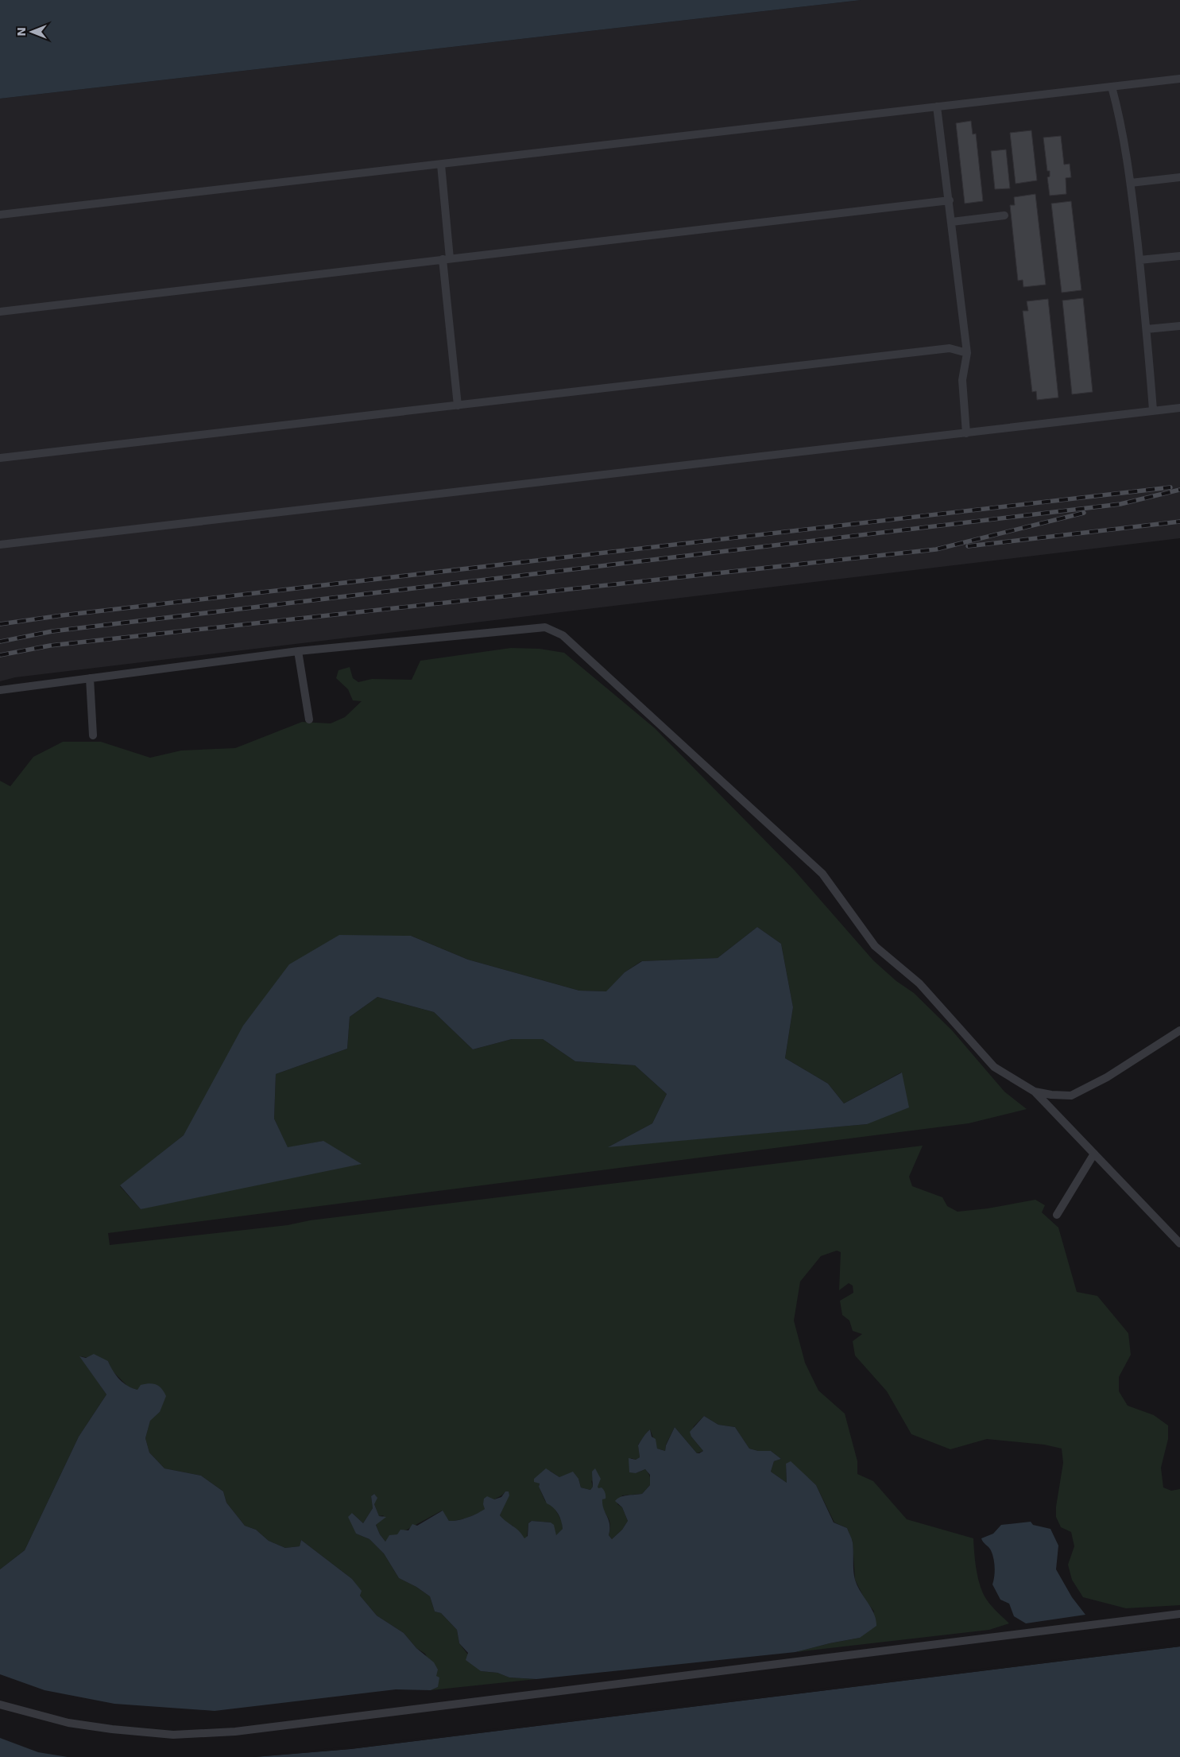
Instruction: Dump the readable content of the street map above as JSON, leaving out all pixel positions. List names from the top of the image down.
{
  "north": "left"
}
